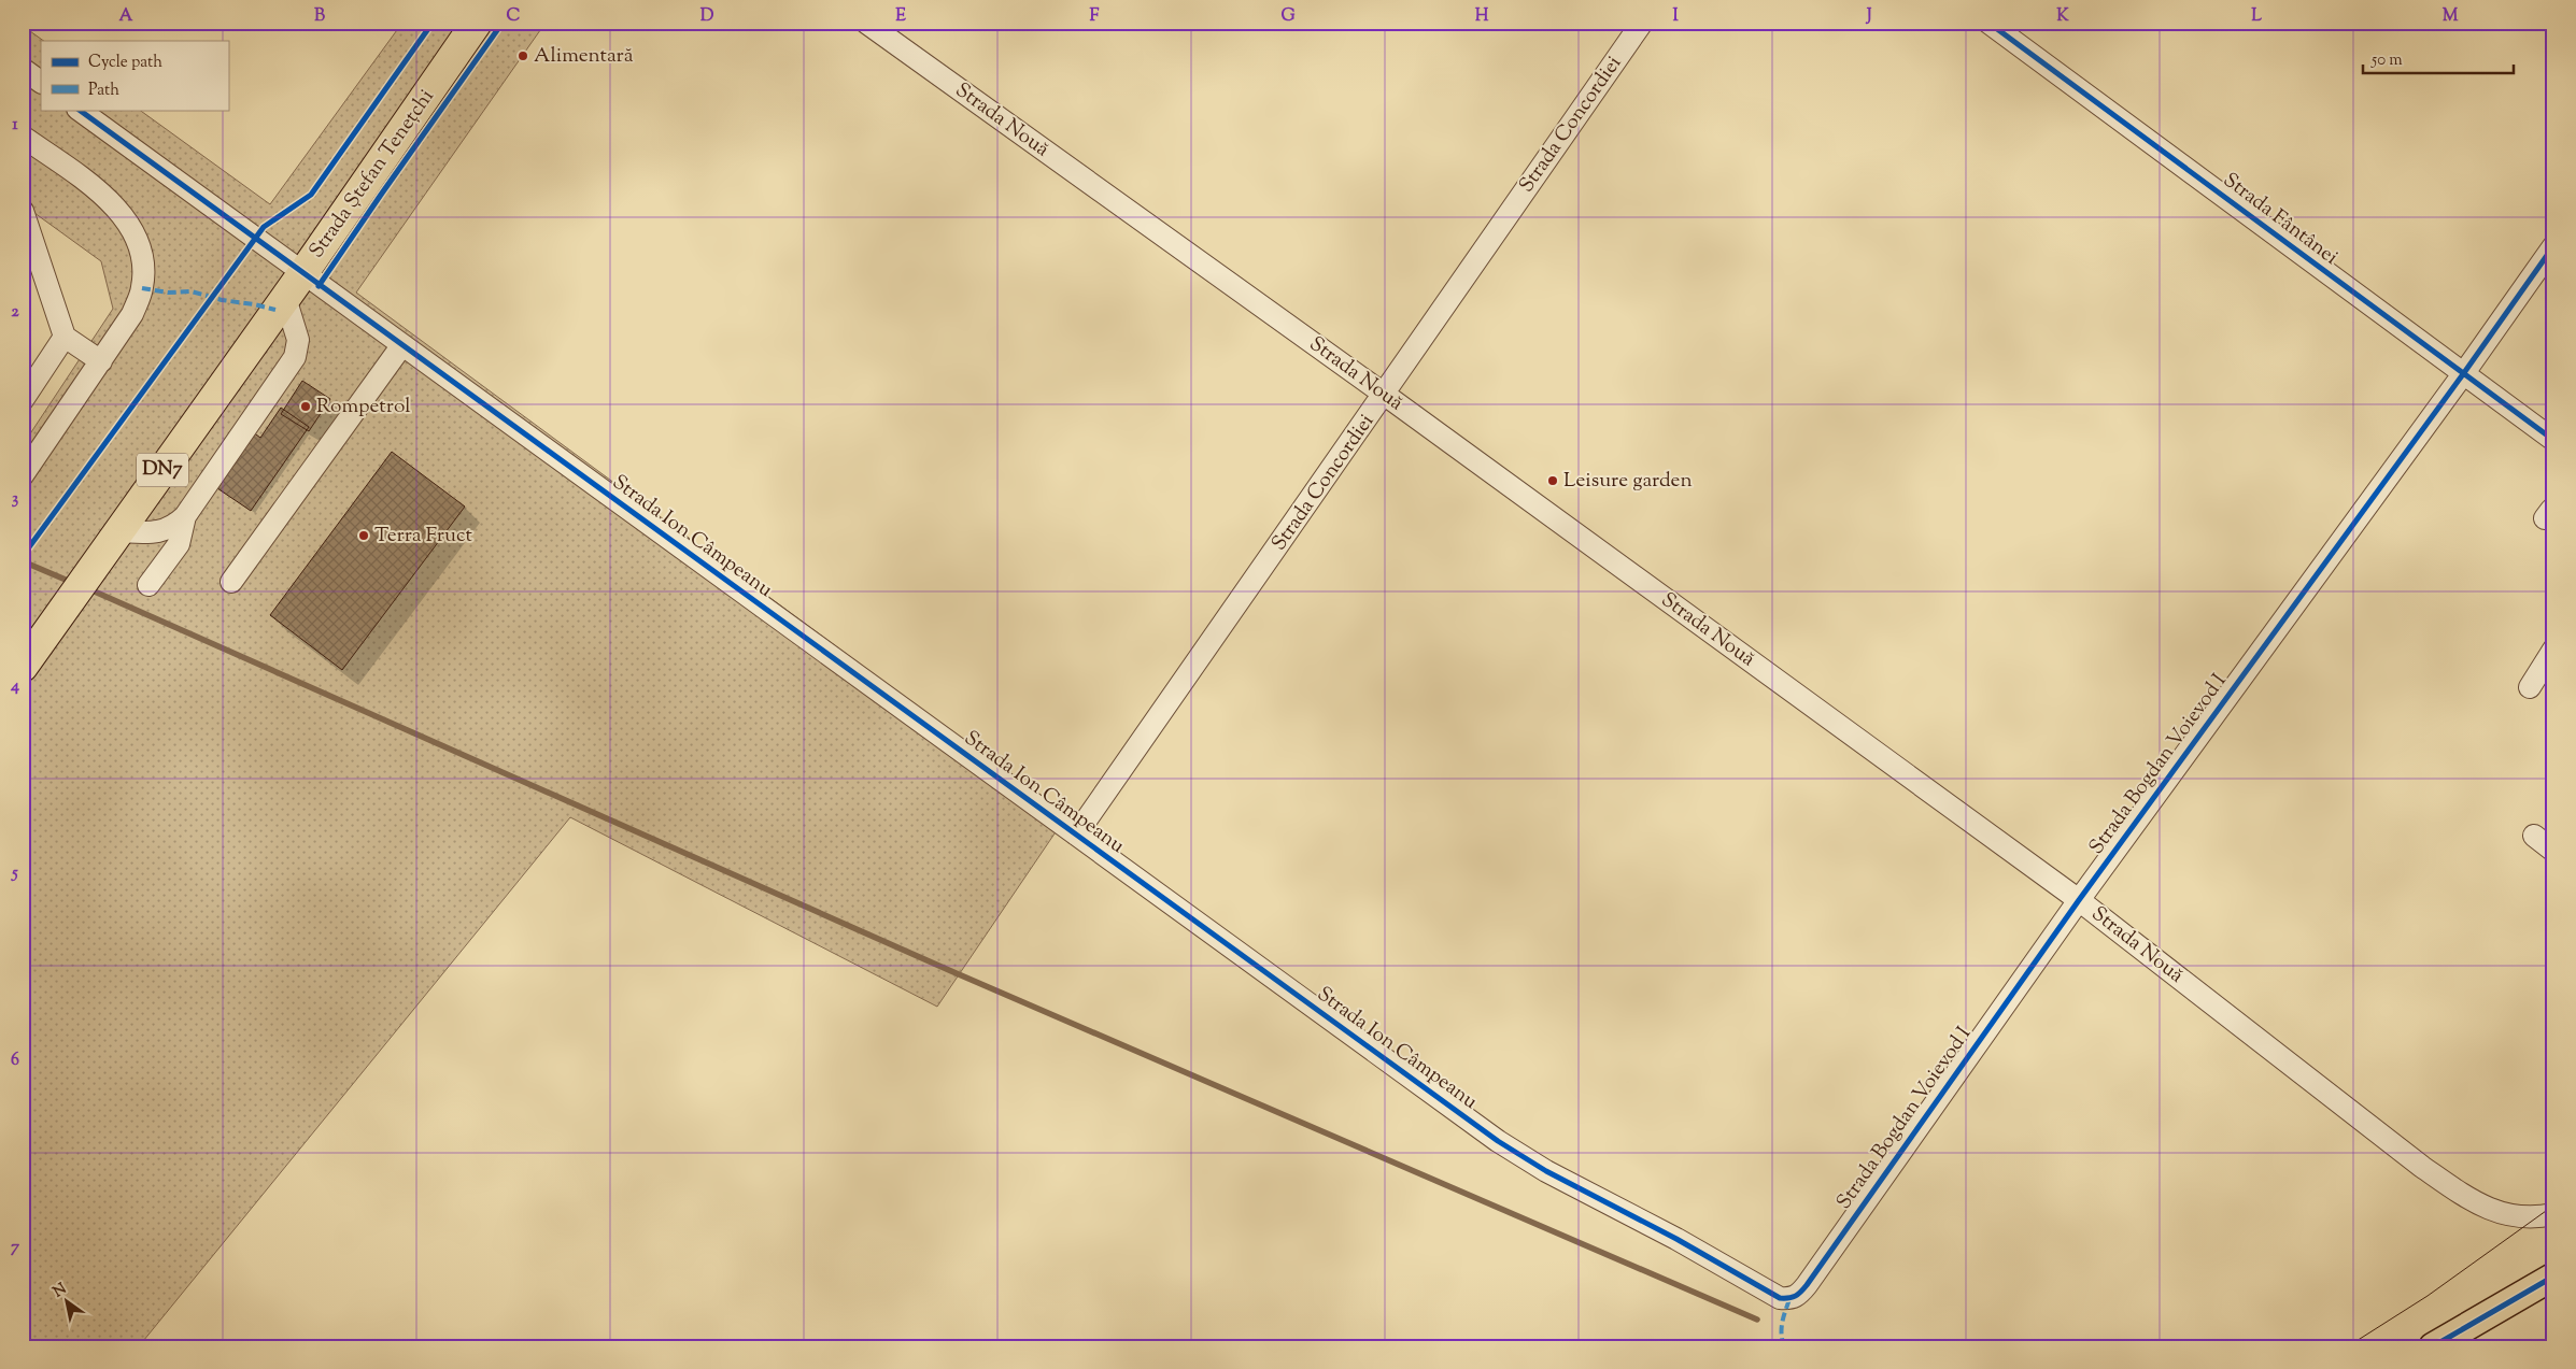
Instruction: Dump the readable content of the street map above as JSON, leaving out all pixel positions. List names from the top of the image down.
{
  "streets": {
    "highway": ["Strada Ștefan Tenețchi", "DN7"],
    "street": [
      "Strada Nouă",
      "Strada Concordiei",
      "Strada Fântânei",
      "Strada Ion Câmpeanu",
      "Strada Bogdan Voievod I"
    ]
  },
  "crossings": [
    ["Strada Nouă", "Strada Concordiei"],
    ["Strada Nouă", "Strada Bogdan Voievod I"],
    ["Strada Concordiei", "Strada Ion Câmpeanu"],
    ["Strada Ștefan Tenețchi", "Strada Ion Câmpeanu"],
    ["Strada Fântânei", "Strada Bogdan Voievod I"],
    ["Strada Ion Câmpeanu", "Strada Bogdan Voievod I"]
  ],
  "places": [
    "Alimentară",
    "Rompetrol",
    "Leisure garden",
    "Terra Fruct"
  ],
  "legend": ["Cycle path", "Path"],
  "scale_bar": "50 m",
  "north": "top left",
  "grid": {
    "columns": [
      "A",
      "B",
      "C",
      "D",
      "E",
      "F",
      "G",
      "H",
      "I",
      "J",
      "K",
      "L",
      "M"
    ],
    "rows": [
      "1",
      "2",
      "3",
      "4",
      "5",
      "6",
      "7"
    ]
  }
}
